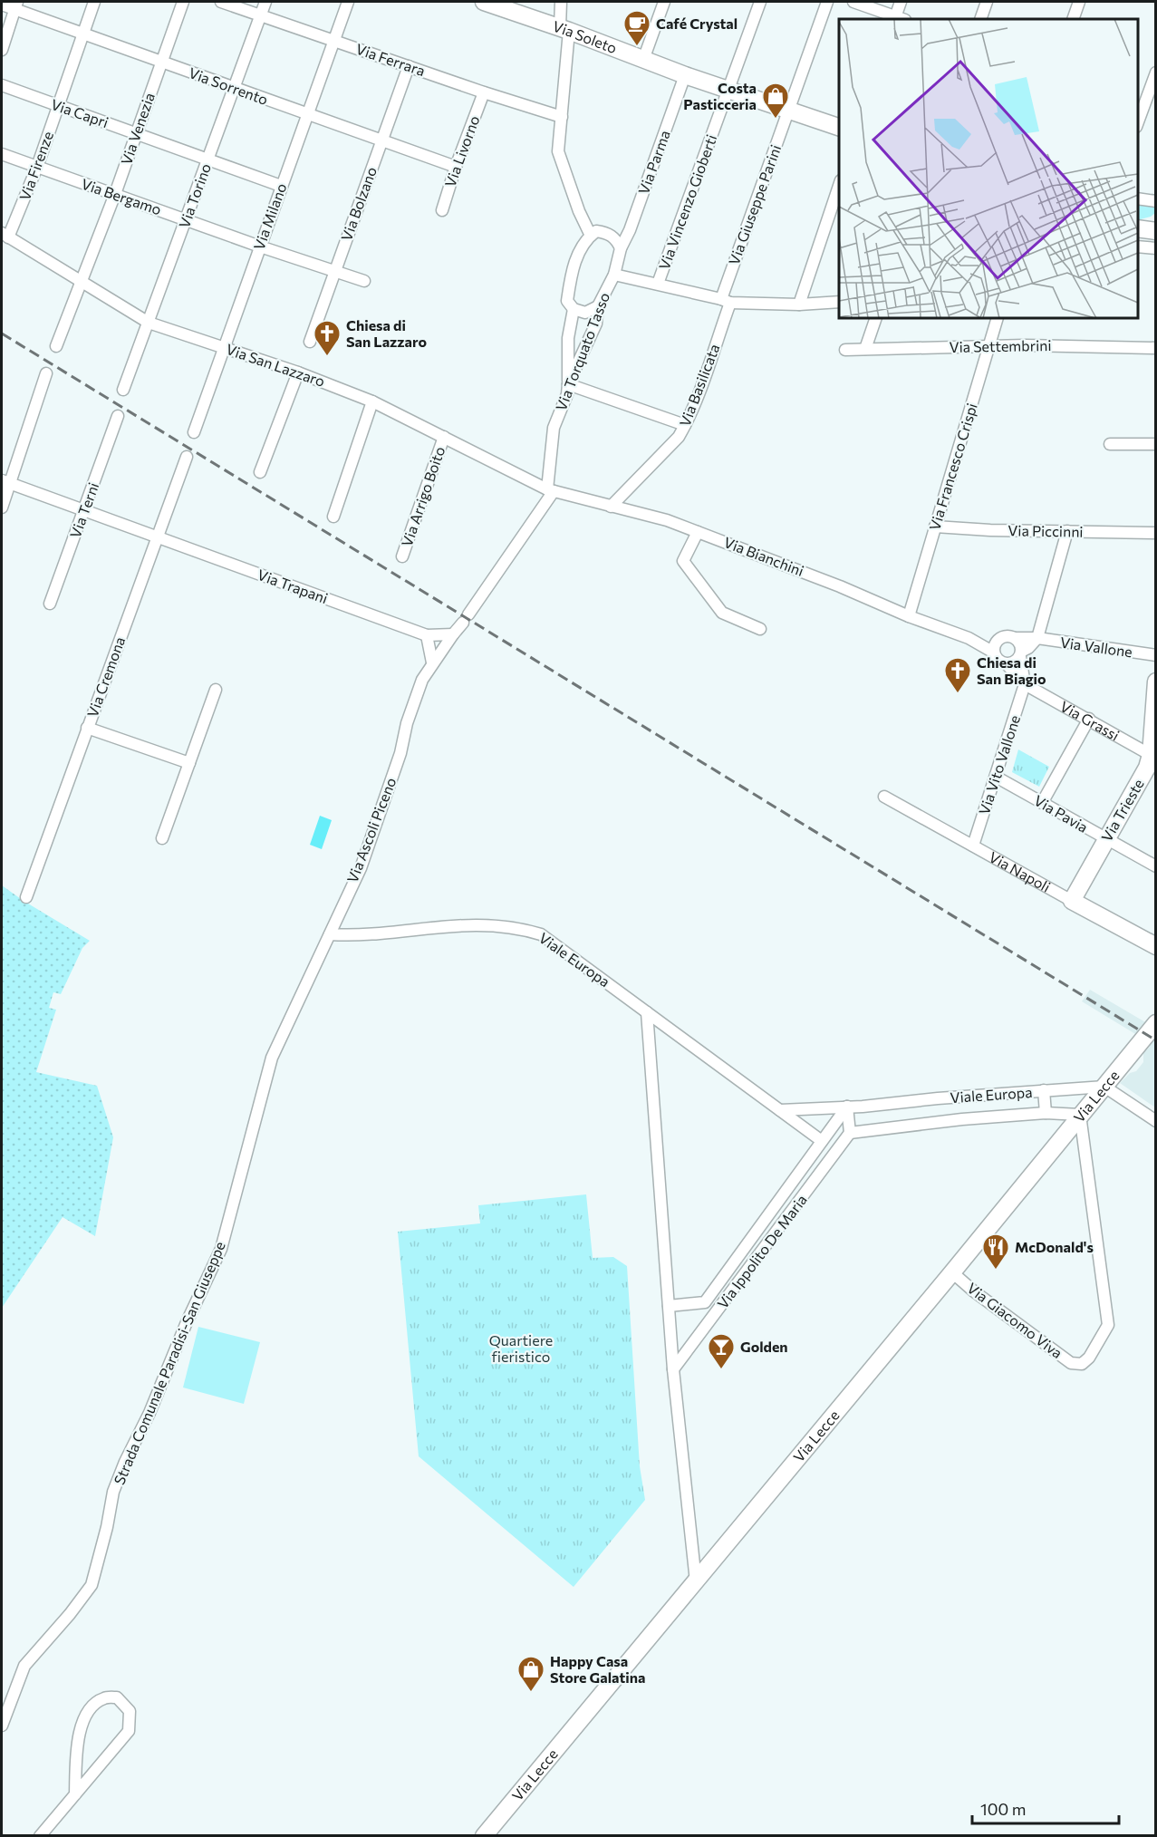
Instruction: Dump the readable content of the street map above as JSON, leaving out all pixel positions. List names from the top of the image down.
{
  "streets": {
    "main road": [
      "Via Soleto",
      "Via Trieste",
      "Via Napoli",
      "Via Lecce"
    ],
    "street": [
      "Via Ferrara",
      "Via Sorrento",
      "Via Capri",
      "Via Venezia",
      "Via Livorno",
      "Via Parma",
      "Via Firenze",
      "Via Torino",
      "Via Bergamo",
      "Via Vincenzo Gioberti",
      "Via Bolzano",
      "Via Giuseppe Parini",
      "Via Milano",
      "Via Settembrini",
      "Via Torquato Tasso",
      "Via San Lazzaro",
      "Via Basilicata",
      "Via Francesco Crispi",
      "Via Arrigo Boito",
      "Via Terni",
      "Via Piccinni",
      "Via Bianchini",
      "Via Trapani",
      "Via Vallone",
      "Via Cremona",
      "Via Grassi",
      "Via Vito Vallone",
      "Via Pavia",
      "Via Ascoli Piceno",
      "Viale Europa",
      "Via Ippolito De Maria",
      "Via Giacomo Viva",
      "Strada Comunale Paradisi-San Giuseppe"
    ]
  },
  "crossings": [
    ["Via Soleto", "Via Parma"],
    ["Via Soleto", "Via Vincenzo Gioberti"],
    ["Via Soleto", "Via Giuseppe Parini"],
    ["Via Ferrara", "Via Livorno"],
    ["Via Ferrara", "Via Torino"],
    ["Via Ferrara", "Via Bolzano"],
    ["Via Ferrara", "Via Milano"],
    ["Via Sorrento", "Via Venezia"],
    ["Via Sorrento", "Via Livorno"],
    ["Via Sorrento", "Via Firenze"],
    ["Via Sorrento", "Via Torino"],
    ["Via Sorrento", "Via Bolzano"],
    ["Via Sorrento", "Via Milano"],
    ["Via Capri", "Via Venezia"],
    ["Via Capri", "Via Firenze"],
    ["Via Capri", "Via Torino"],
    ["Via Capri", "Via Milano"],
    ["Via Venezia", "Via Bergamo"],
    ["Via Venezia", "Via San Lazzaro"],
    ["Via Parma", "Via Torquato Tasso"],
    ["Via Firenze", "Via Bergamo"],
    ["Via Firenze", "Via San Lazzaro"],
    ["Via Torino", "Via Bergamo"],
    ["Via Torino", "Via San Lazzaro"],
    ["Via Bergamo", "Via Bolzano"],
    ["Via Bergamo", "Via Milano"],
    ["Via Giuseppe Parini", "Via Basilicata"],
    ["Via Milano", "Via San Lazzaro"],
    ["Via Settembrini", "Via Francesco Crispi"],
    ["Via Torquato Tasso", "Via San Lazzaro"],
    ["Via Torquato Tasso", "Via Bianchini"],
    ["Via Torquato Tasso", "Via Ascoli Piceno"],
    ["Via San Lazzaro", "Via Arrigo Boito"],
    ["Via San Lazzaro", "Via Bianchini"],
    ["Via Basilicata", "Via Bianchini"],
    ["Via Francesco Crispi", "Via Piccinni"],
    ["Via Francesco Crispi", "Via Bianchini"],
    ["Via Terni", "Via Trapani"],
    ["Via Trapani", "Via Cremona"],
    ["Via Trapani", "Via Ascoli Piceno"],
    ["Via Vallone", "Via Grassi"],
    ["Via Grassi", "Via Vito Vallone"],
    ["Via Grassi", "Via Trieste"],
    ["Via Vito Vallone", "Via Pavia"],
    ["Via Vito Vallone", "Via Napoli"],
    ["Via Trieste", "Via Pavia"],
    ["Via Trieste", "Via Napoli"],
    ["Via Ascoli Piceno", "Viale Europa"],
    ["Via Ascoli Piceno", "Strada Comunale Paradisi-San Giuseppe"],
    ["Viale Europa", "Via Lecce"],
    ["Viale Europa", "Via Ippolito De Maria"],
    ["Viale Europa", "Via Giacomo Viva"],
    ["Via Lecce", "Via Giacomo Viva"]
  ],
  "parks": ["Quartiere fieristico"],
  "places": {
    "cafe": ["Café Crystal"],
    "shop": ["Costa Pasticceria", "Happy Casa Store Galatina"],
    "church": ["Chiesa di San Lazzaro", "Chiesa di San Biagio"],
    "restaurant": ["McDonald's"],
    "bar": ["Golden"]
  },
  "scale_bar": "100 m"
}
